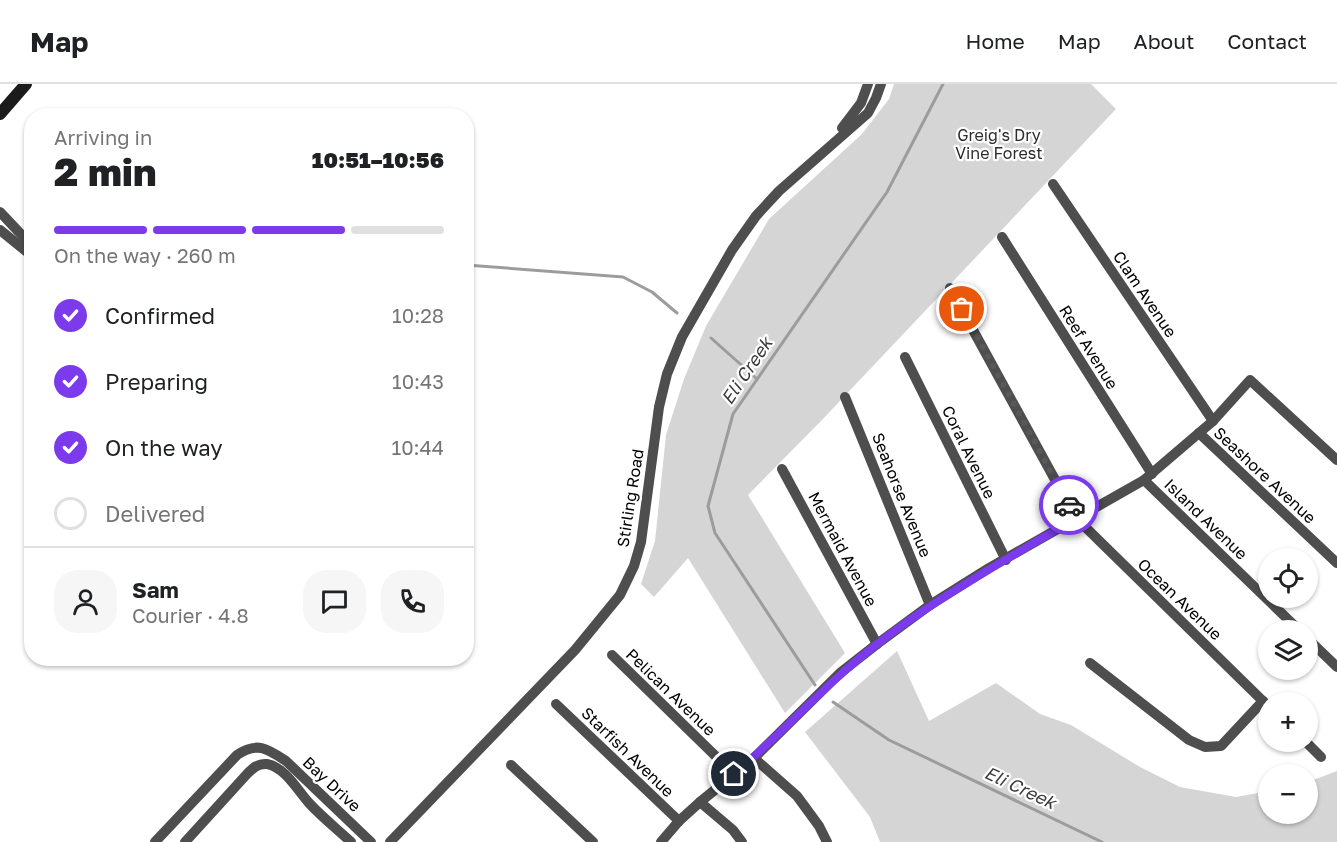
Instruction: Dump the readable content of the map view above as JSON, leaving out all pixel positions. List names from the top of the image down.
{
  "streets": {
    "street": [
      "Clam Avenue",
      "Reef Avenue",
      "Coral Avenue",
      "Seashore Avenue",
      "Seahorse Avenue",
      "Stirling Road",
      "Island Avenue",
      "Mermaid Avenue",
      "Ocean Avenue",
      "Pelican Avenue",
      "Starfish Avenue",
      "Bay Drive"
    ]
  },
  "crossings": [
    ["Reef Avenue", "Island Avenue"]
  ],
  "water": ["Eli Creek"],
  "parks": ["Greig's Dry Vine Forest"],
  "page": {
    "header": "Map",
    "nav": [
      "Home",
      "Map",
      "About",
      "Contact"
    ],
    "heading": ["2 min", "Arriving in", "10:51–10:56"],
    "panel": ["Sam", "Courier · 4.8"],
    "bar": "On the way · 260 m",
    "list": [
      ["Confirmed", "10:28"],
      ["Preparing", "10:43"],
      ["On the way", "10:44"],
      "Delivered"
    ],
    "map_buttons": ["+", "−"]
  }
}
